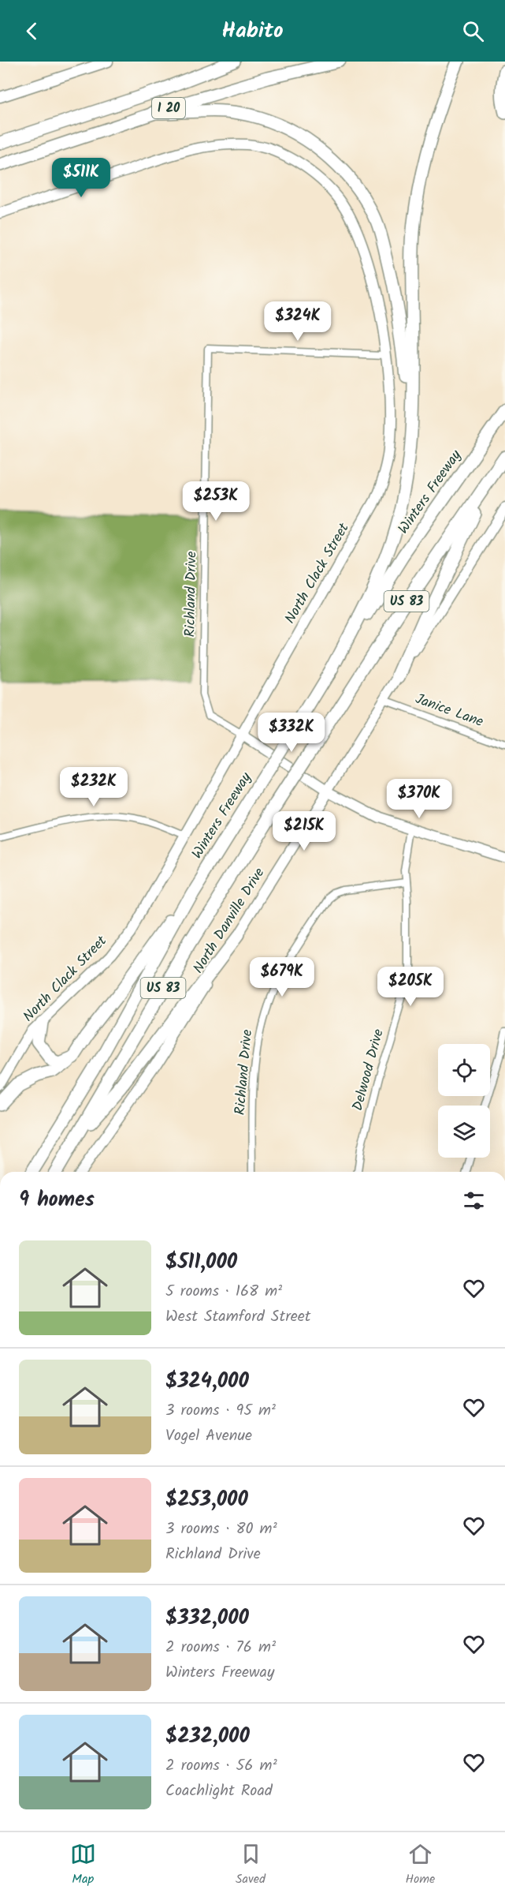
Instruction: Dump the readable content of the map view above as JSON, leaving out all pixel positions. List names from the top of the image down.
{
  "streets": {
    "highway": ["I 20", "Winters Freeway", "US 83"],
    "main road": ["North Clack Street", "North Danville Drive"],
    "street": ["Richland Drive", "Janice Lane", "Delwood Drive"]
  },
  "crossings": [
    ["North Clack Street", "Richland Drive"],
    ["Richland Drive", "Delwood Drive"],
    ["Janice Lane", "North Danville Drive"]
  ],
  "page": {
    "header": "Habito",
    "price": [
      "$511K",
      "$324K",
      "$253K",
      "$332K",
      "$232K",
      "$370K",
      "$215K",
      "$679K",
      "$205K"
    ],
    "heading": "9 homes",
    "list": [
      {
        "name": "$511,000",
        "note": "5 rooms · 168 m² · West Stamford Street"
      },
      {
        "name": "$324,000",
        "note": "3 rooms · 95 m² · Vogel Avenue"
      },
      {
        "name": "$253,000",
        "note": "3 rooms · 80 m² · Richland Drive"
      },
      {
        "name": "$332,000",
        "note": "2 rooms · 76 m² · Winters Freeway"
      },
      {
        "name": "$232,000",
        "note": "2 rooms · 56 m² · Coachlight Road"
      }
    ],
    "tabs": ["Map", "Saved", "Home"]
  }
}
